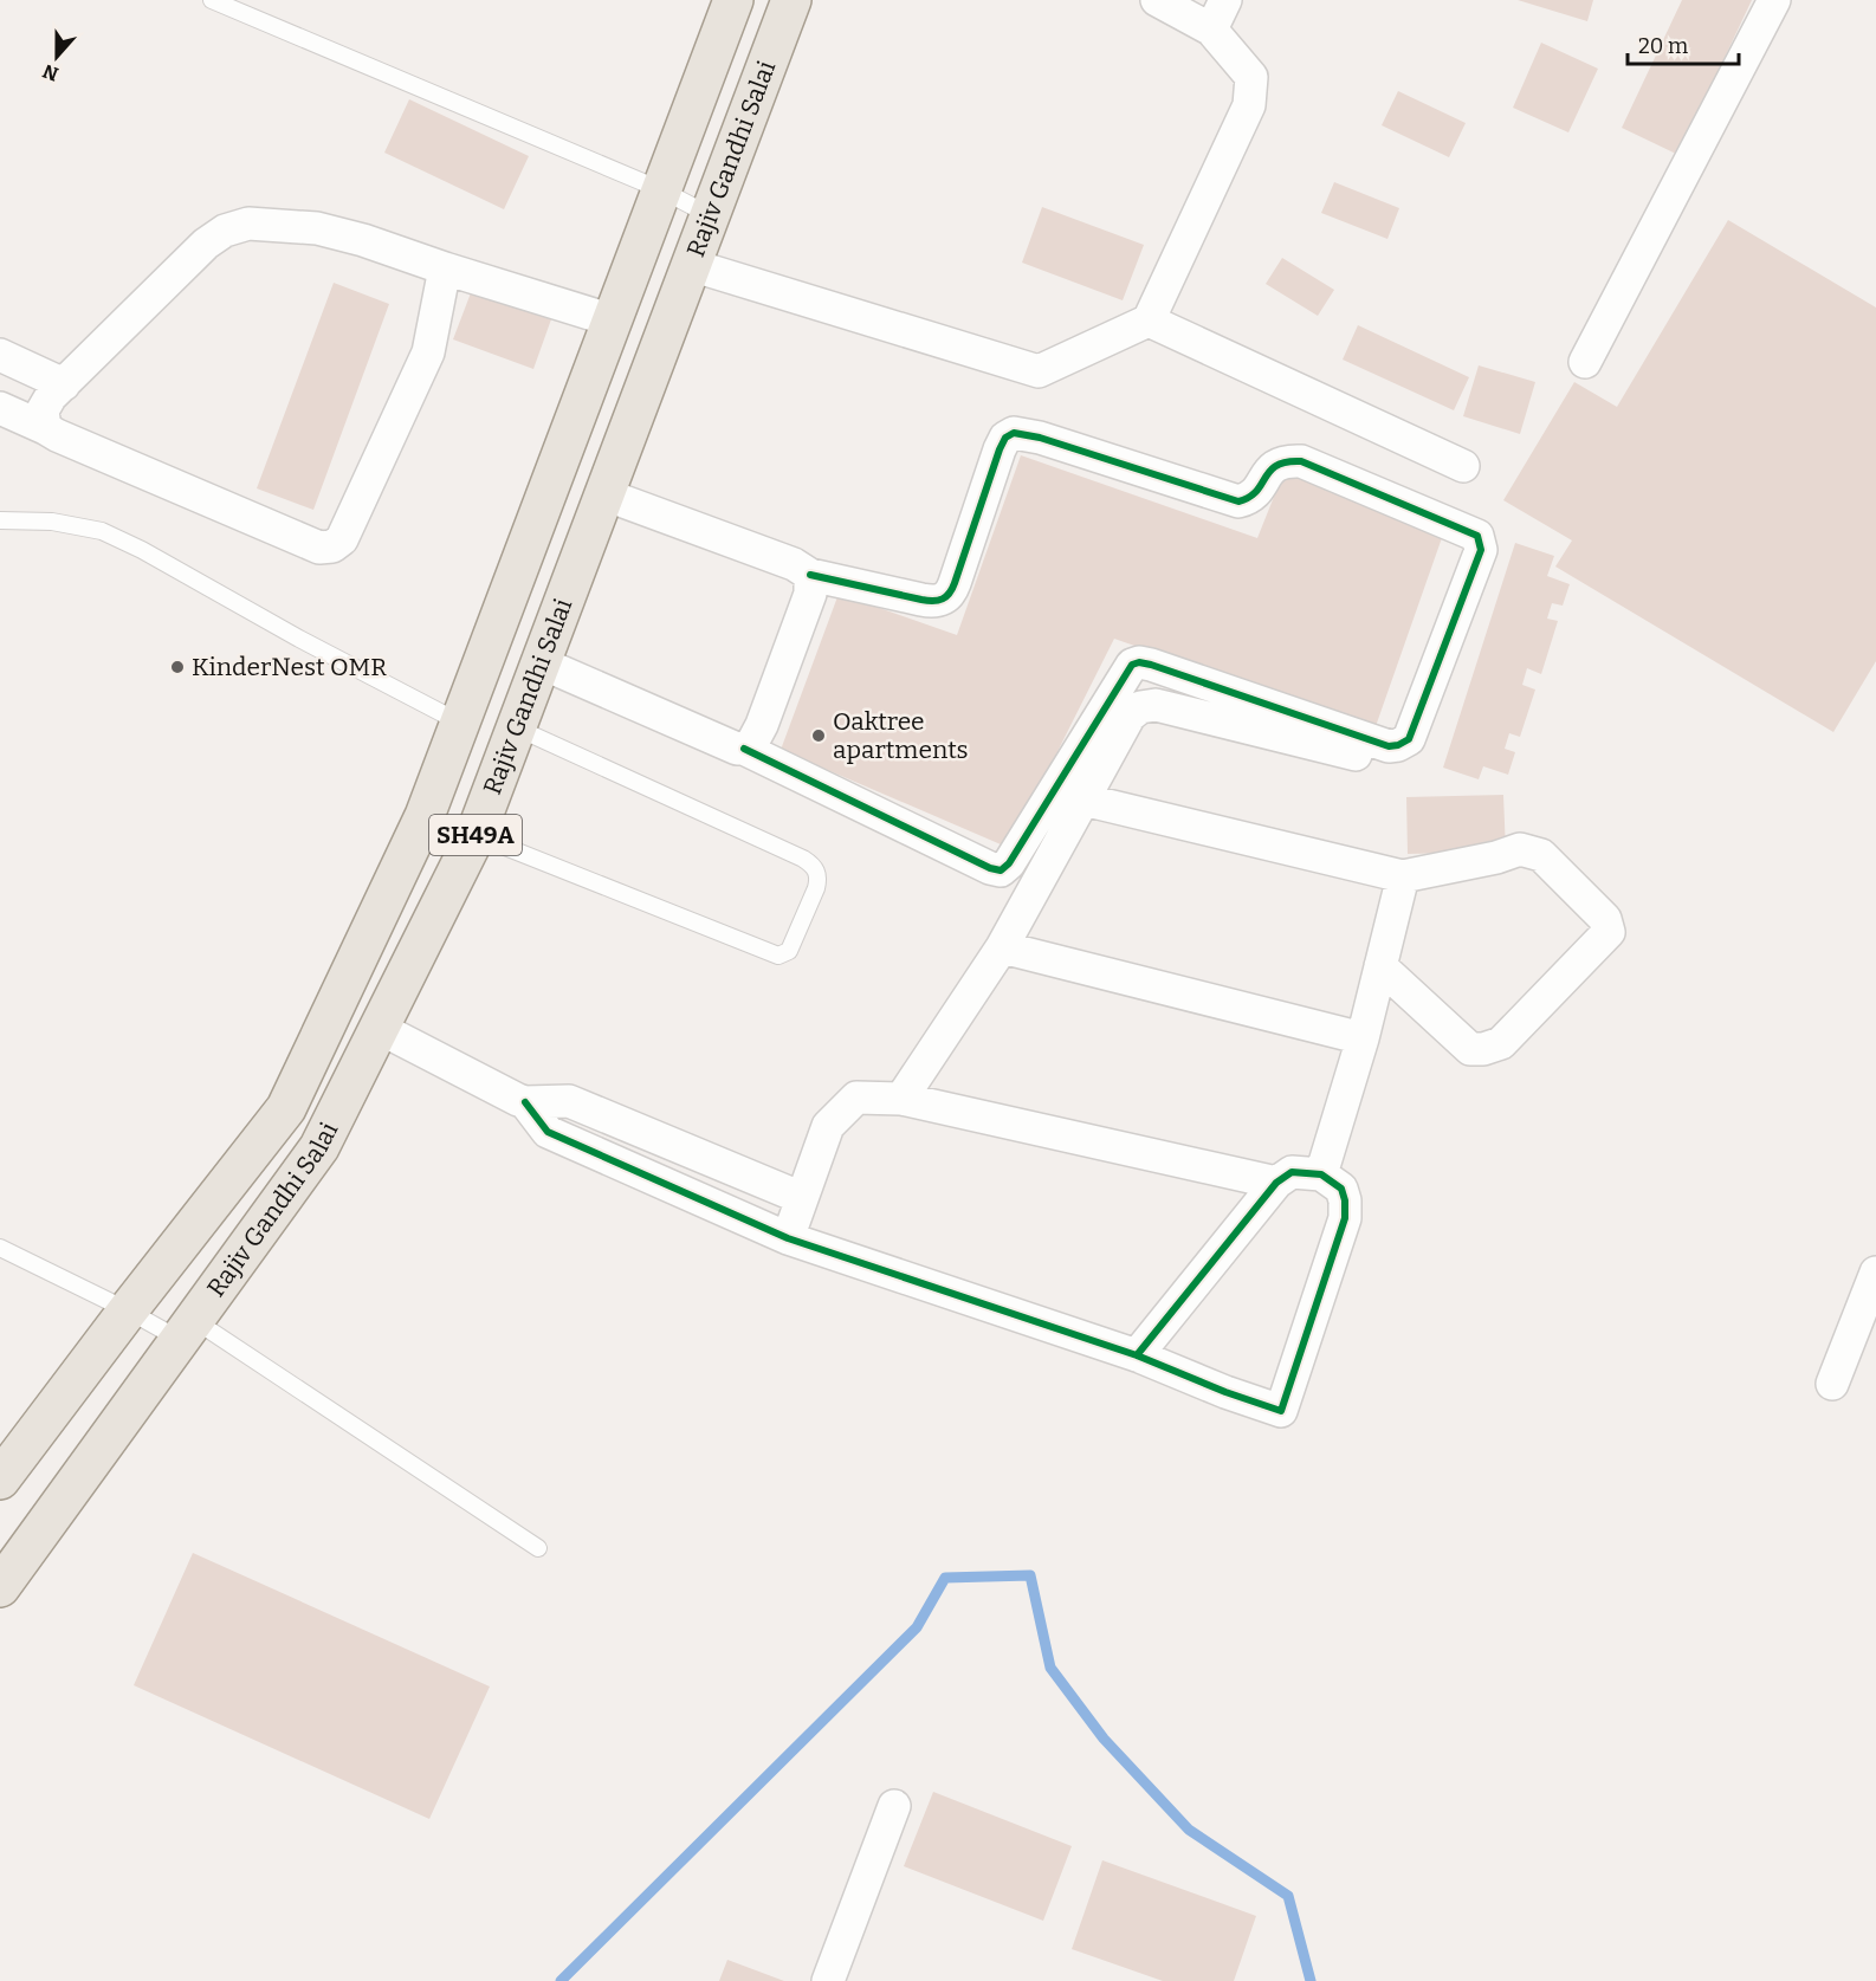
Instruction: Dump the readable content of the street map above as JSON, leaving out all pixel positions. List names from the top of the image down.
{
  "streets": {
    "main road": ["Rajiv Gandhi Salai", "SH49A"]
  },
  "places": ["KinderNest OMR", "Oaktree apartments"],
  "scale_bar": "20 m",
  "north": "bottom"
}
